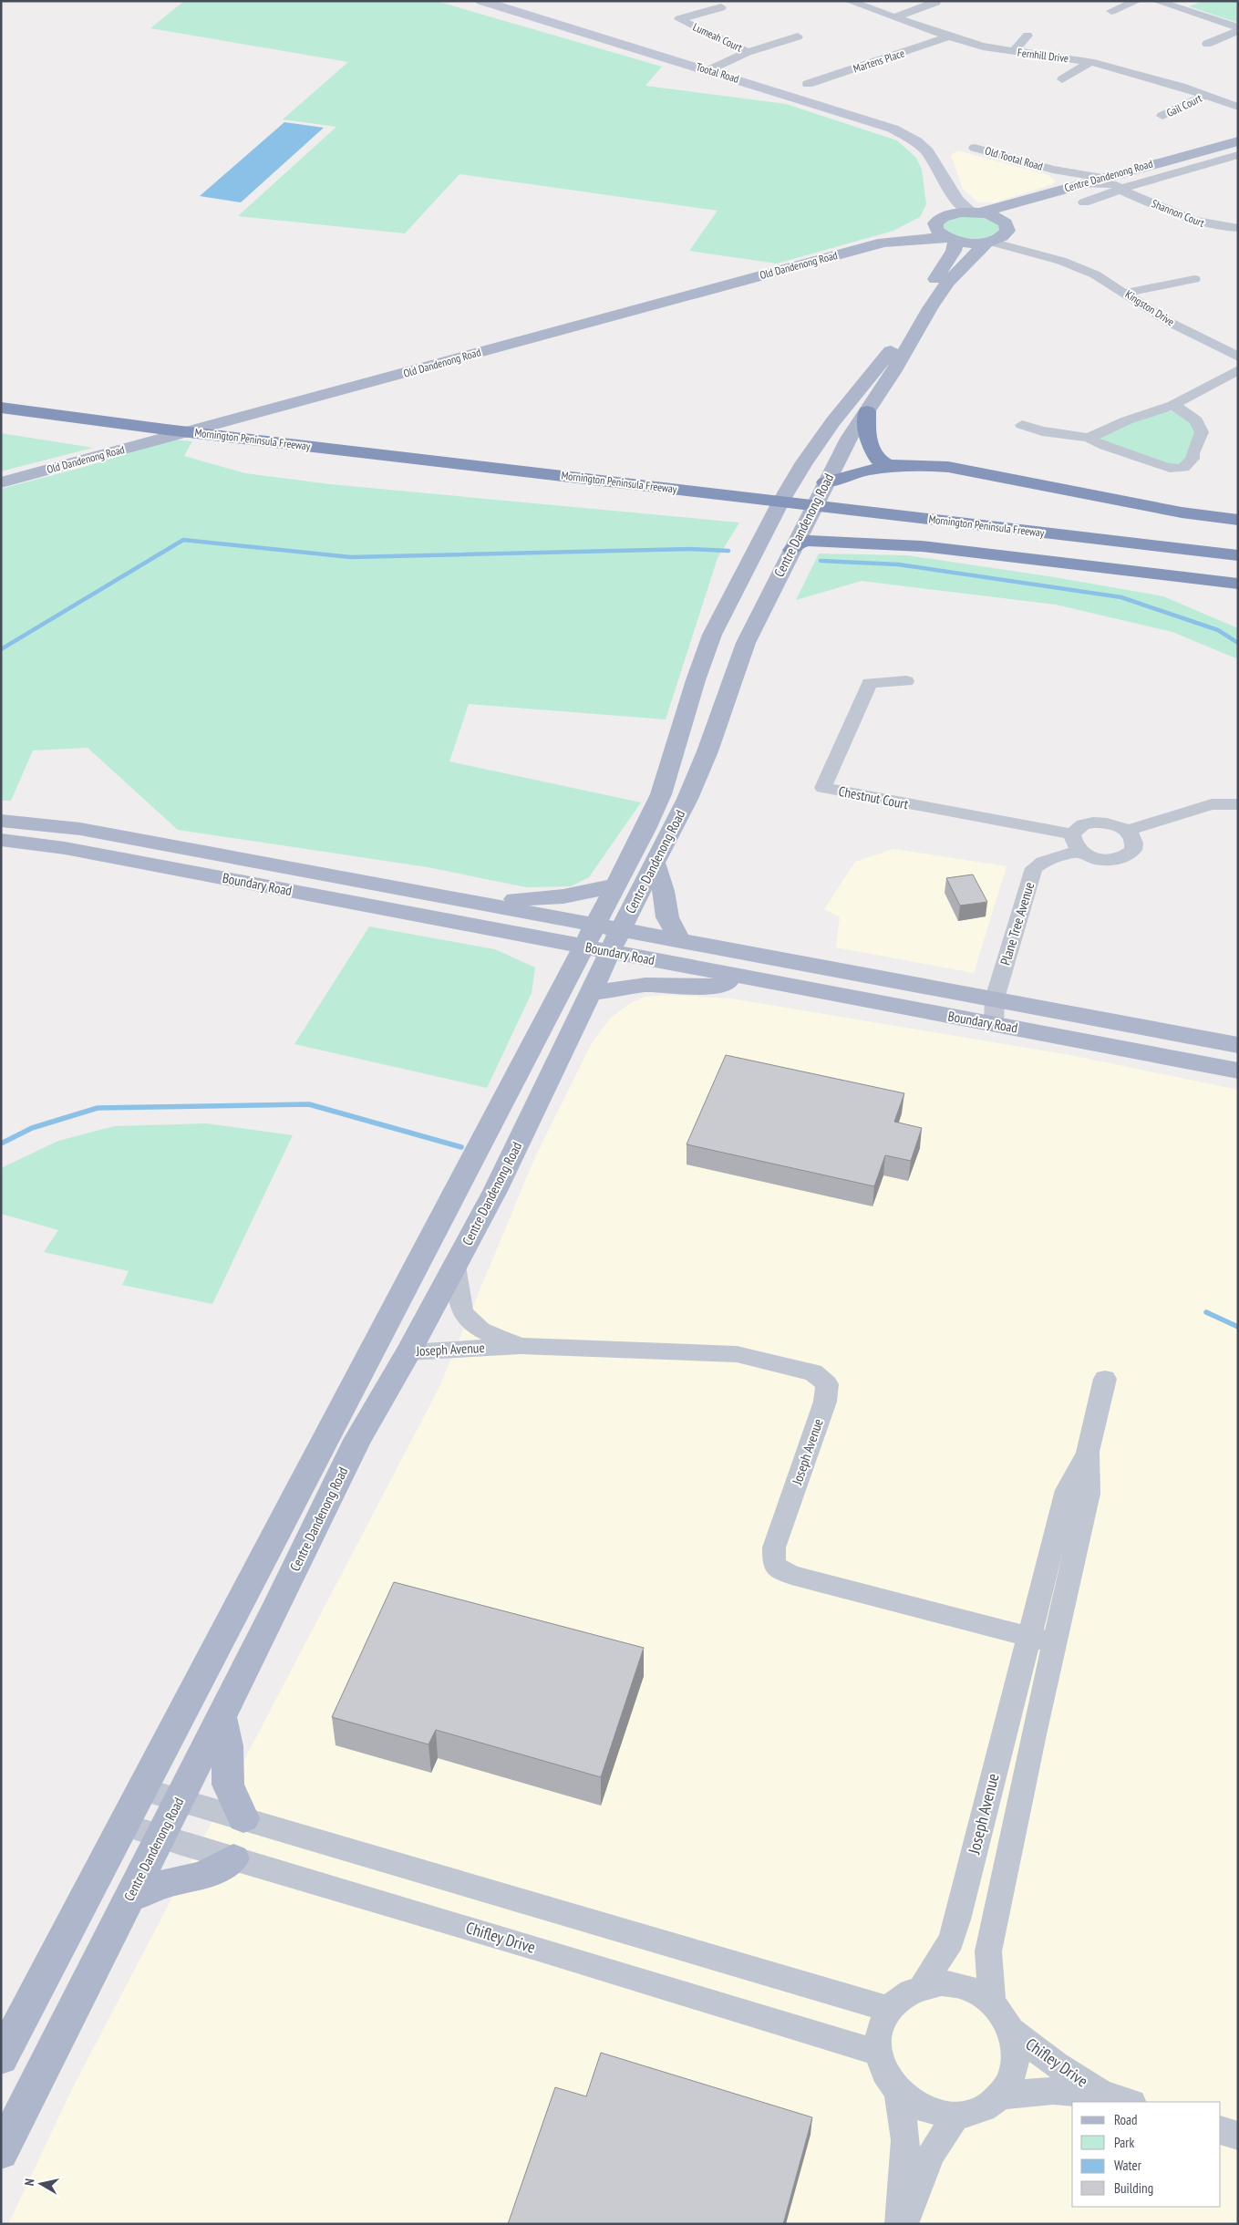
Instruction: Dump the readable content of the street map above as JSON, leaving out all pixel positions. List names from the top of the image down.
{
  "streets": {
    "highway": ["Mornington Peninsula Freeway"],
    "main road": [
      "Tootal Road",
      "Centre Dandenong Road",
      "Old Dandenong Road",
      "Boundary Road"
    ],
    "street": [
      "Lumeah Court",
      "Fernhill Drive",
      "Martens Place",
      "Gail Court",
      "Old Tootal Road",
      "Shannon Court",
      "Kingston Drive",
      "Chestnut Court",
      "Plane Tree Avenue",
      "Joseph Avenue",
      "Chifley Drive"
    ]
  },
  "crossings": [
    ["Fernhill Drive", "Martens Place"],
    ["Fernhill Drive", "Gail Court"],
    ["Tootal Road", "Centre Dandenong Road"],
    ["Tootal Road", "Old Dandenong Road"],
    ["Old Tootal Road", "Centre Dandenong Road"],
    ["Old Tootal Road", "Shannon Court"],
    ["Centre Dandenong Road", "Shannon Court"],
    ["Centre Dandenong Road", "Old Dandenong Road"],
    ["Centre Dandenong Road", "Kingston Drive"],
    ["Centre Dandenong Road", "Mornington Peninsula Freeway"],
    ["Centre Dandenong Road", "Boundary Road"],
    ["Centre Dandenong Road", "Joseph Avenue"],
    ["Centre Dandenong Road", "Chifley Drive"],
    ["Old Dandenong Road", "Kingston Drive"],
    ["Chestnut Court", "Plane Tree Avenue"],
    ["Boundary Road", "Plane Tree Avenue"],
    ["Joseph Avenue", "Chifley Drive"]
  ],
  "legend": [
    "Road",
    "Park",
    "Water",
    "Building"
  ],
  "north": "left"
}
